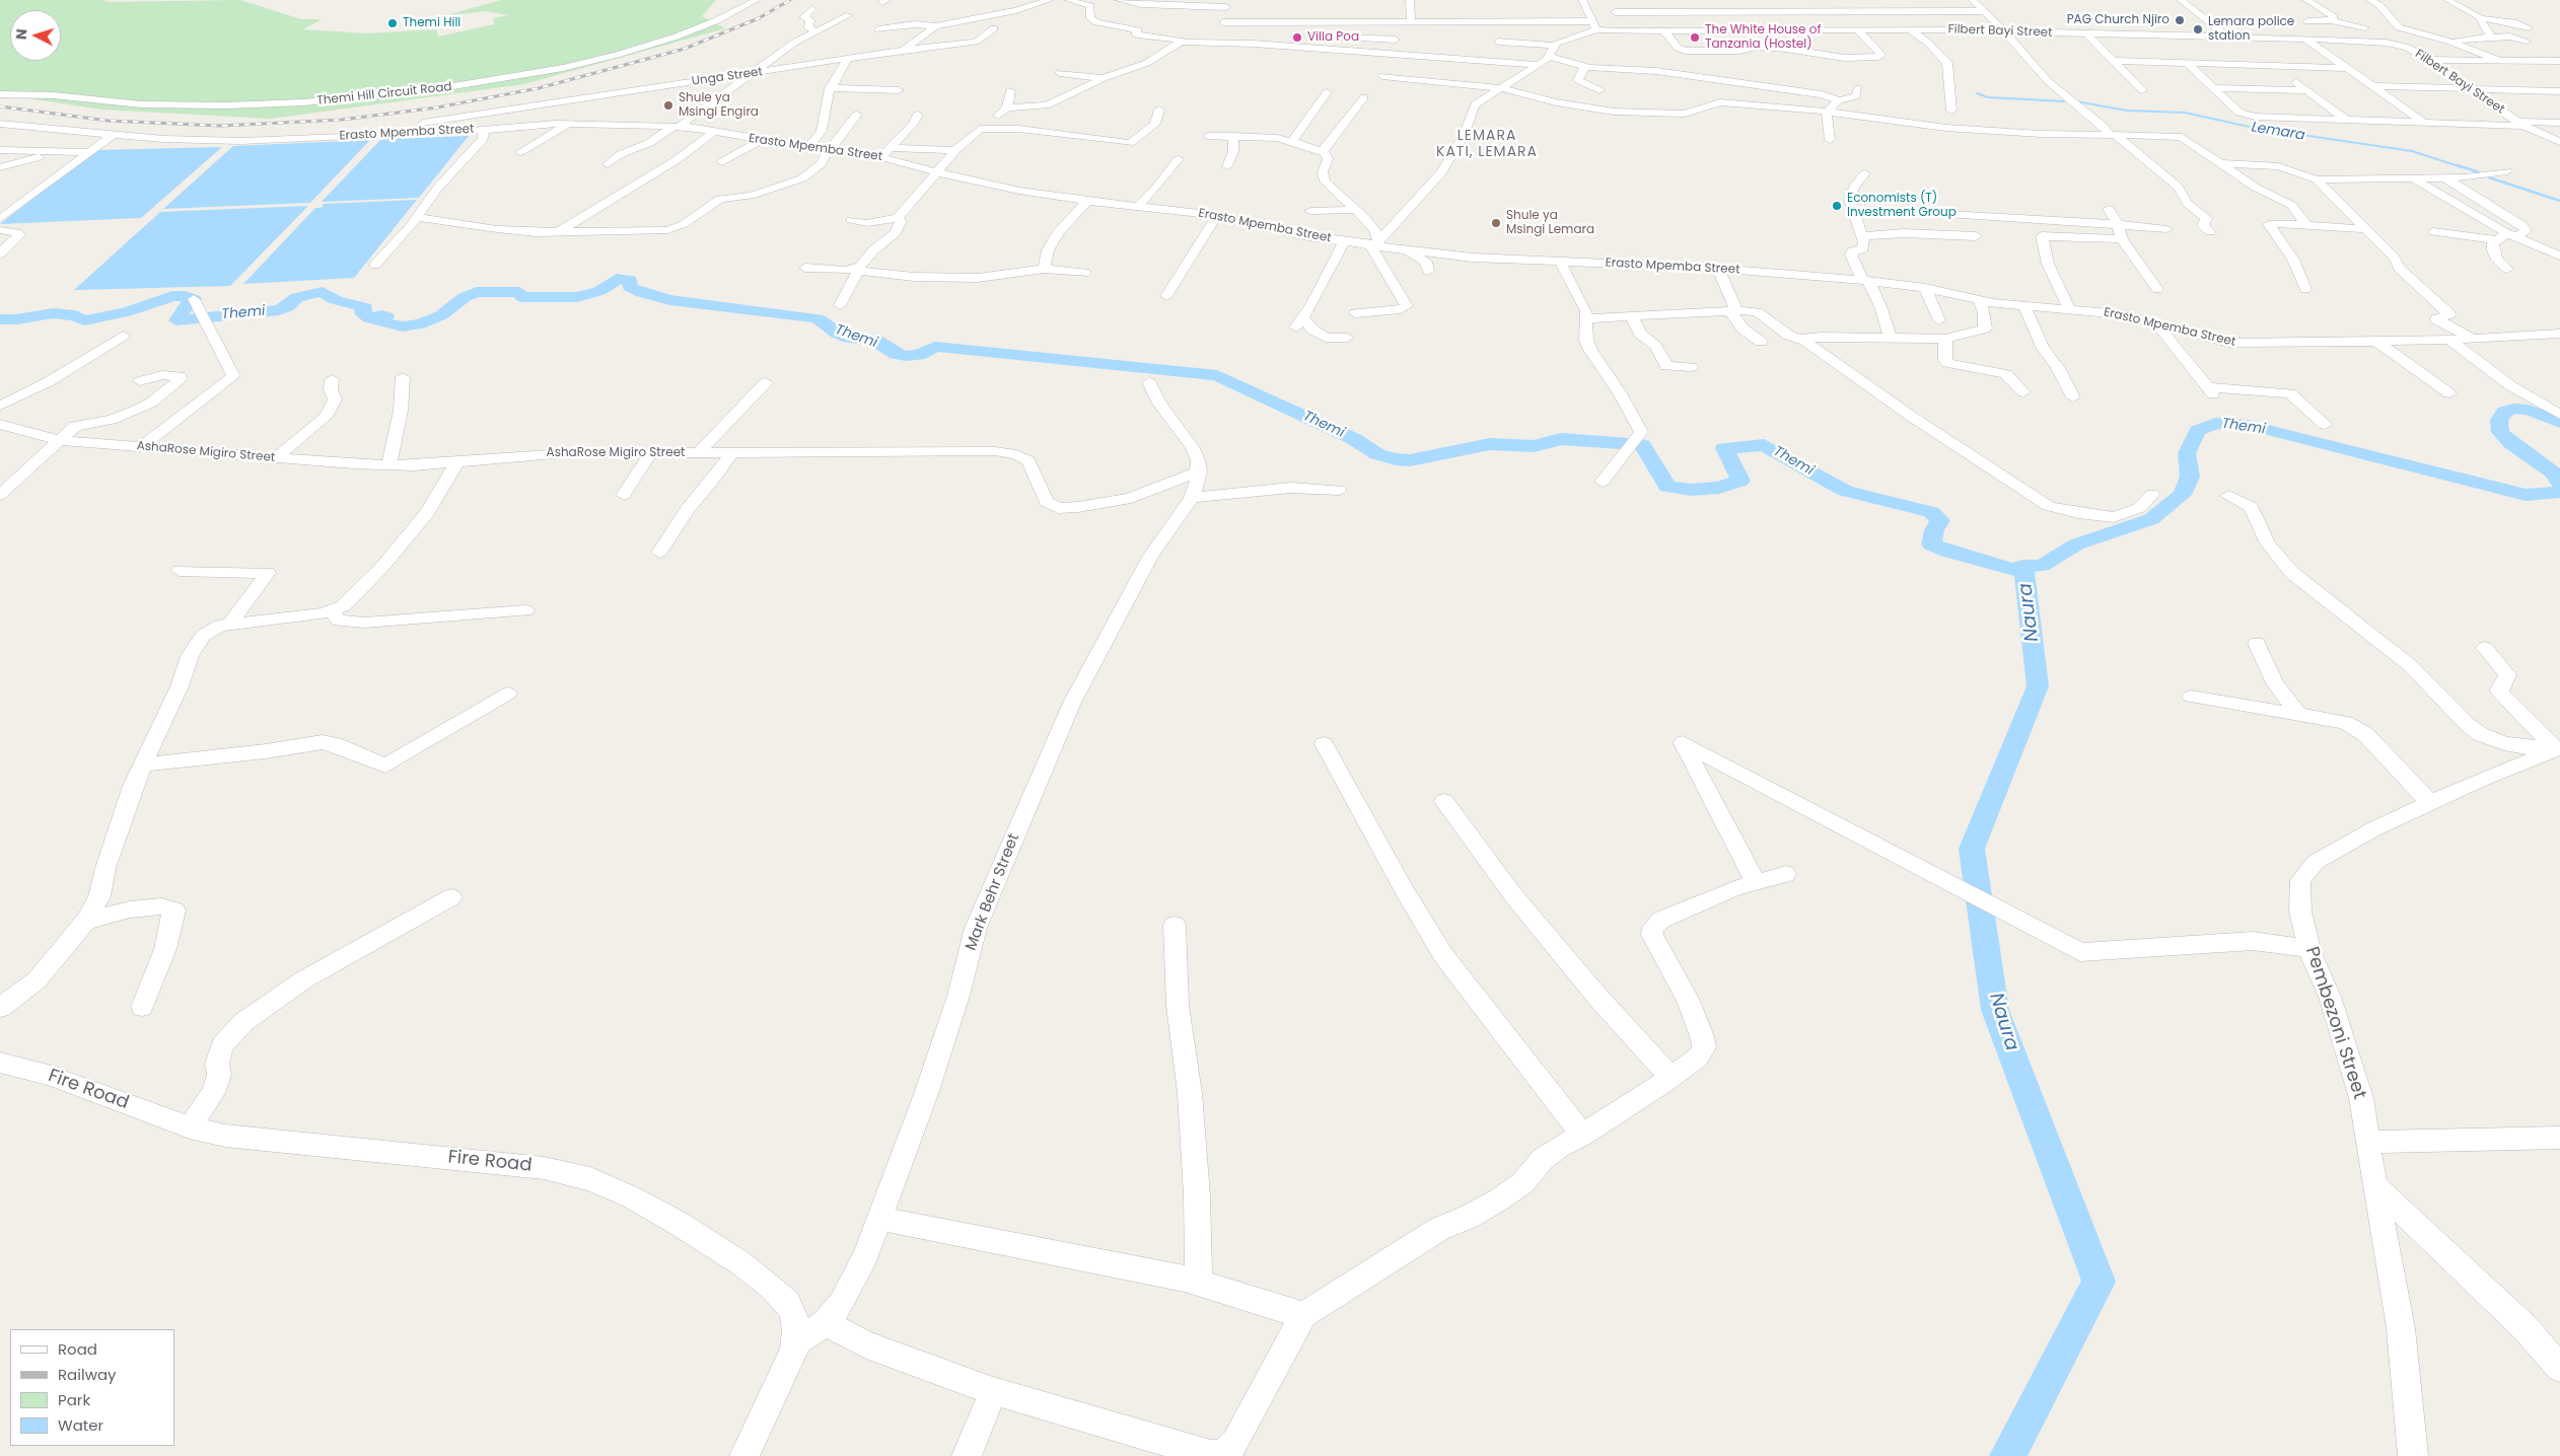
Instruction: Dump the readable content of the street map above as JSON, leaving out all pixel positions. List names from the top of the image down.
{
  "streets": {
    "street": [
      "Filbert Bayi Street",
      "Unga Street",
      "Themi Hill Circuit Road",
      "Erasto Mpemba Street",
      "AshaRose Migiro Street",
      "Mark Behr Street",
      "Pembezoni Street",
      "Fire Road"
    ]
  },
  "crossings": [
    ["Unga Street", "Erasto Mpemba Street"],
    ["AshaRose Migiro Street", "Mark Behr Street"],
    ["Mark Behr Street", "Fire Road"]
  ],
  "districts": ["LEMARA KATI, LEMARA"],
  "water": ["Lemara", "Themi", "Naura"],
  "places": [
    "PAG Church Njiro",
    "Themi Hill",
    "Lemara police station",
    "Villa Poa",
    "The White House of Tanzania (Hostel)",
    "Shule ya Msingi Engira",
    "Economists (T) Investment Group",
    "Shule ya Msingi Lemara"
  ],
  "legend": [
    "Road",
    "Railway",
    "Park",
    "Water"
  ],
  "north": "left"
}
